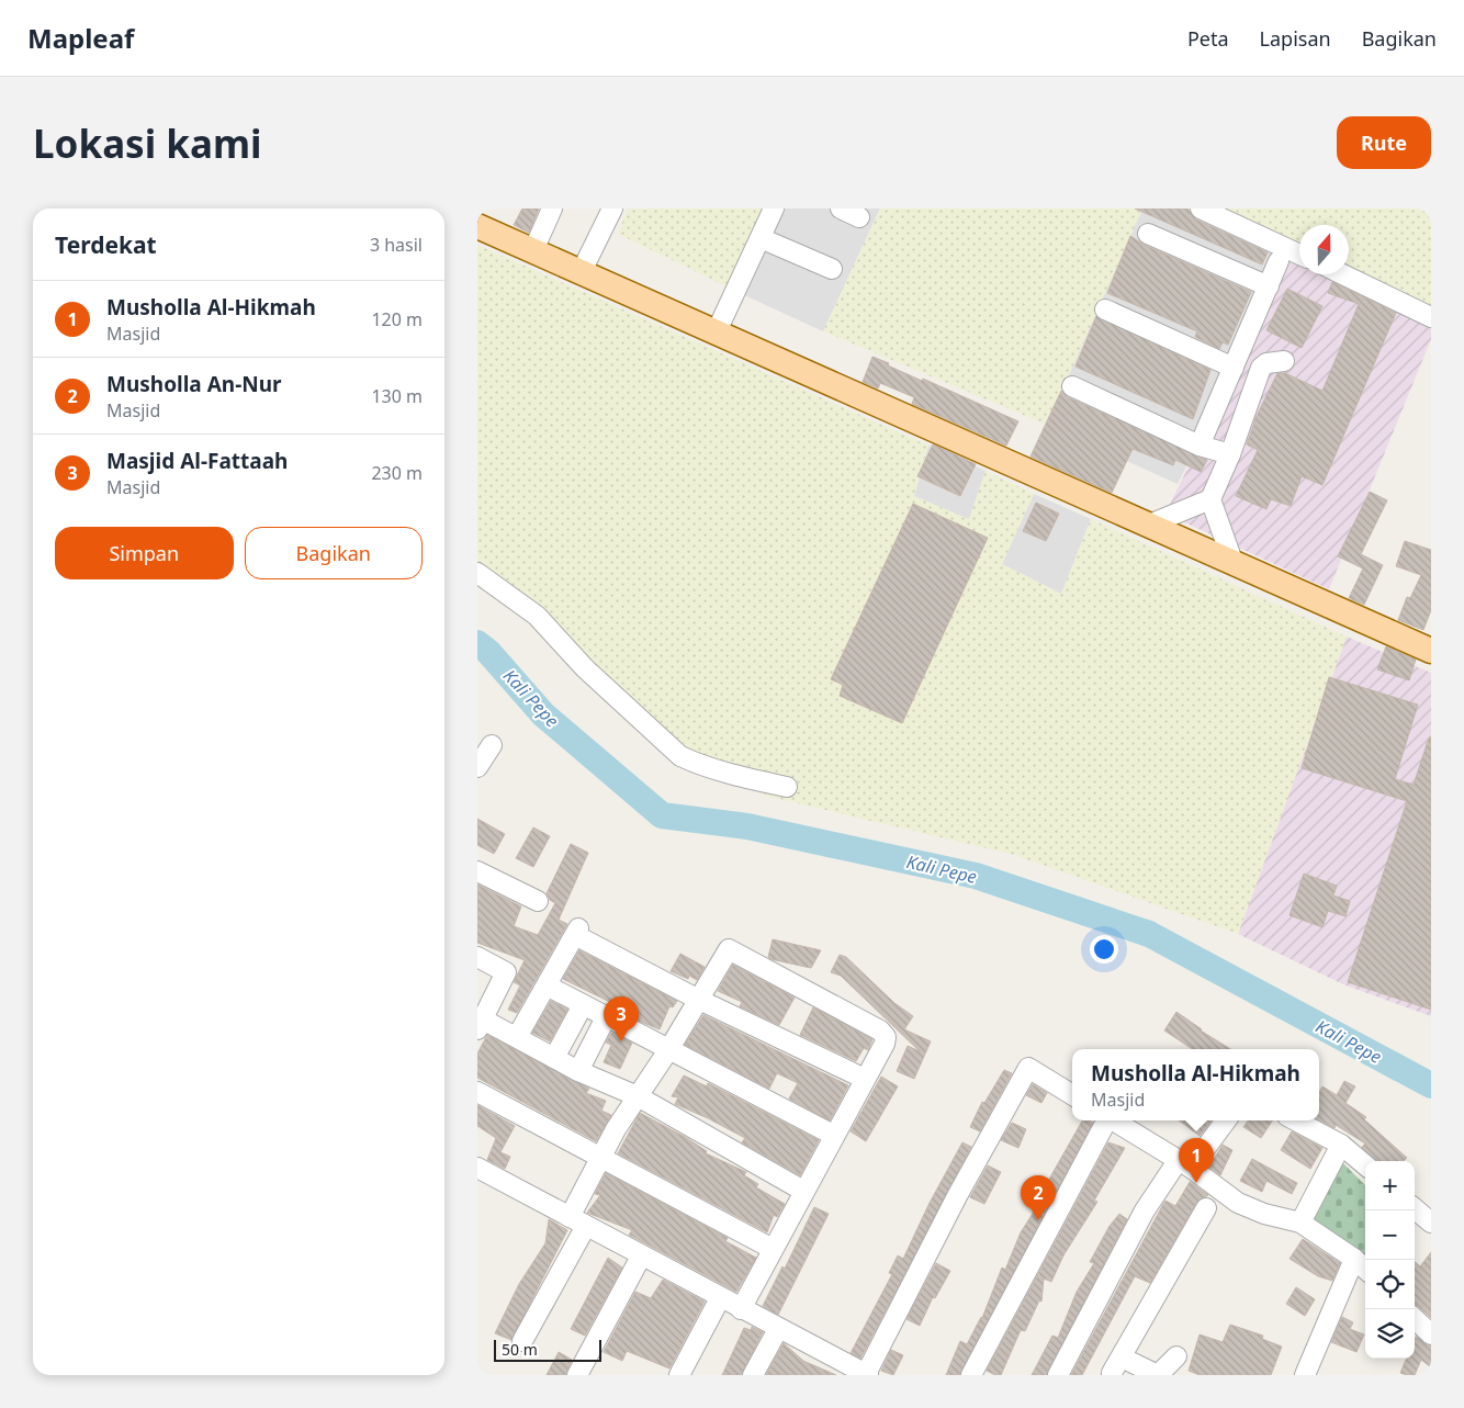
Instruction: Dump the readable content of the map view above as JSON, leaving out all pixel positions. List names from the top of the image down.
{
  "water": ["Kali Pepe"],
  "scale_bar": "50 m",
  "north": "top",
  "page": {
    "header": "Mapleaf",
    "nav": ["Peta", "Lapisan", "Bagikan"],
    "buttons": [
      "Rute",
      ["Simpan", "Bagikan"]
    ],
    "title": "Lokasi kami",
    "heading": ["Terdekat", "3 hasil"],
    "list": [
      {
        "mark": "1",
        "name": "Musholla Al-Hikmah",
        "note": "Masjid",
        "value": "120 m"
      },
      {
        "mark": "2",
        "name": "Musholla An-Nur",
        "note": "Masjid",
        "value": "130 m"
      },
      {
        "mark": "3",
        "name": "Masjid Al-Fattaah",
        "note": "Masjid",
        "value": "230 m"
      }
    ],
    "pins": ["3", "1", "2"],
    "popup": ["Musholla Al-Hikmah", "Masjid"],
    "map_buttons": ["+", "−"],
    "scale": "50 m"
  }
}
